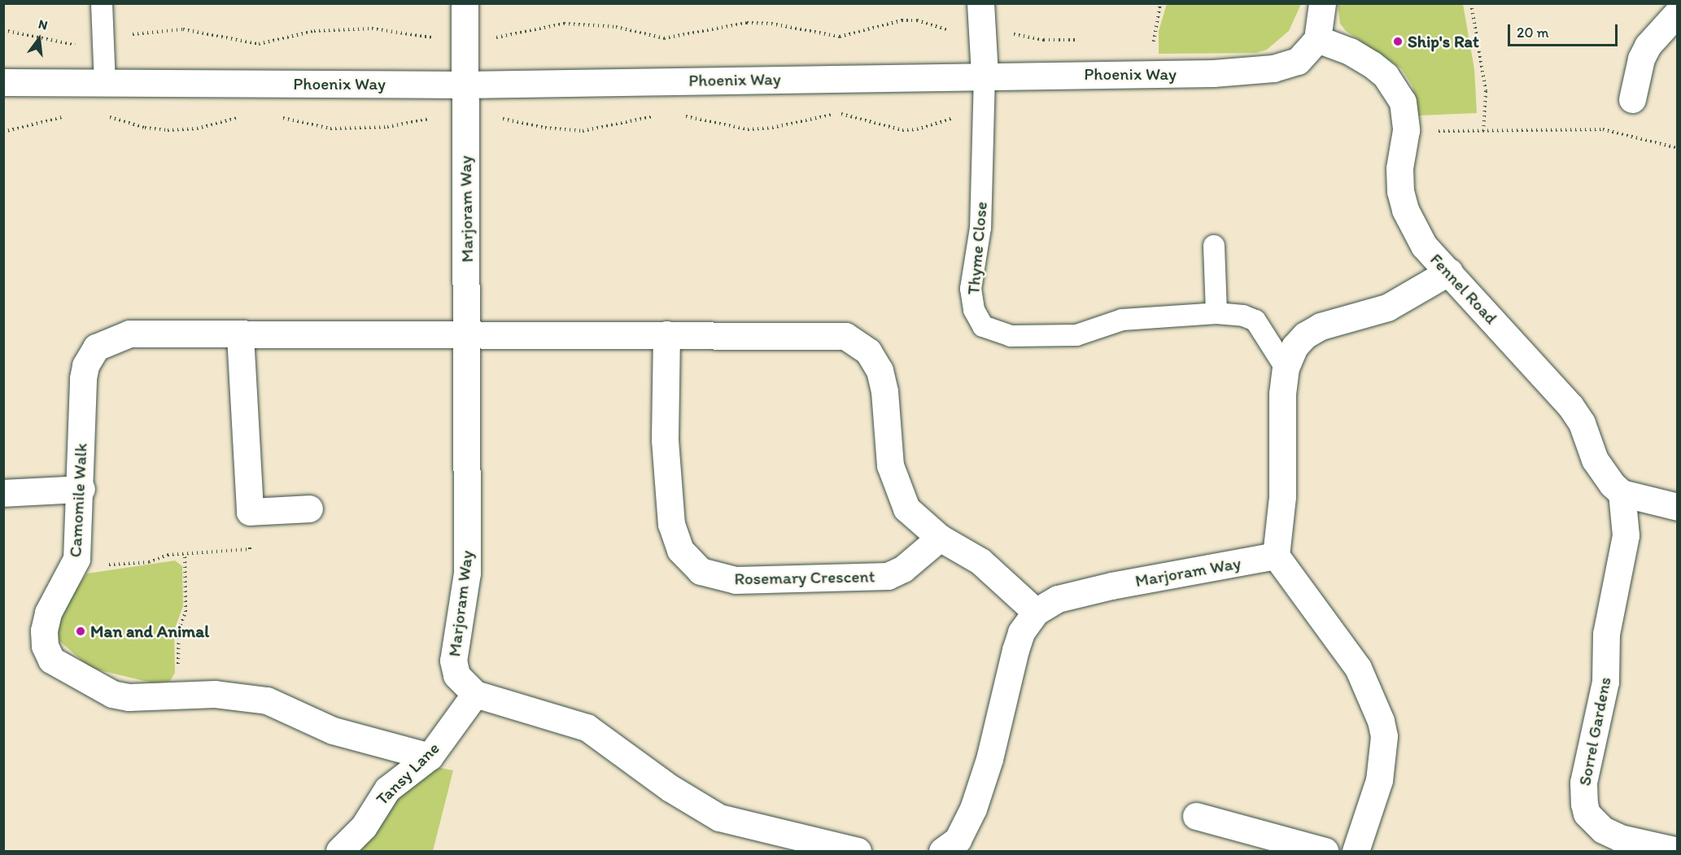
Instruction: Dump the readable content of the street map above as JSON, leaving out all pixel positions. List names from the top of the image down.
{
  "streets": {
    "street": [
      "Phoenix Way",
      "Marjoram Way",
      "Fennel Road",
      "Camomile Walk",
      "Rosemary Crescent",
      "Sorrel Gardens",
      "Tansy Lane"
    ],
    "lane": ["Thyme Close"]
  },
  "crossings": [
    ["Phoenix Way", "Marjoram Way"],
    ["Phoenix Way", "Thyme Close"],
    ["Phoenix Way", "Fennel Road"],
    ["Marjoram Way", "Camomile Walk"],
    ["Marjoram Way", "Tansy Lane"],
    ["Fennel Road", "Sorrel Gardens"],
    ["Camomile Walk", "Tansy Lane"]
  ],
  "places": ["Ship's Rat", "Man and Animal"],
  "scale_bar": "20 m",
  "north": "top"
}
